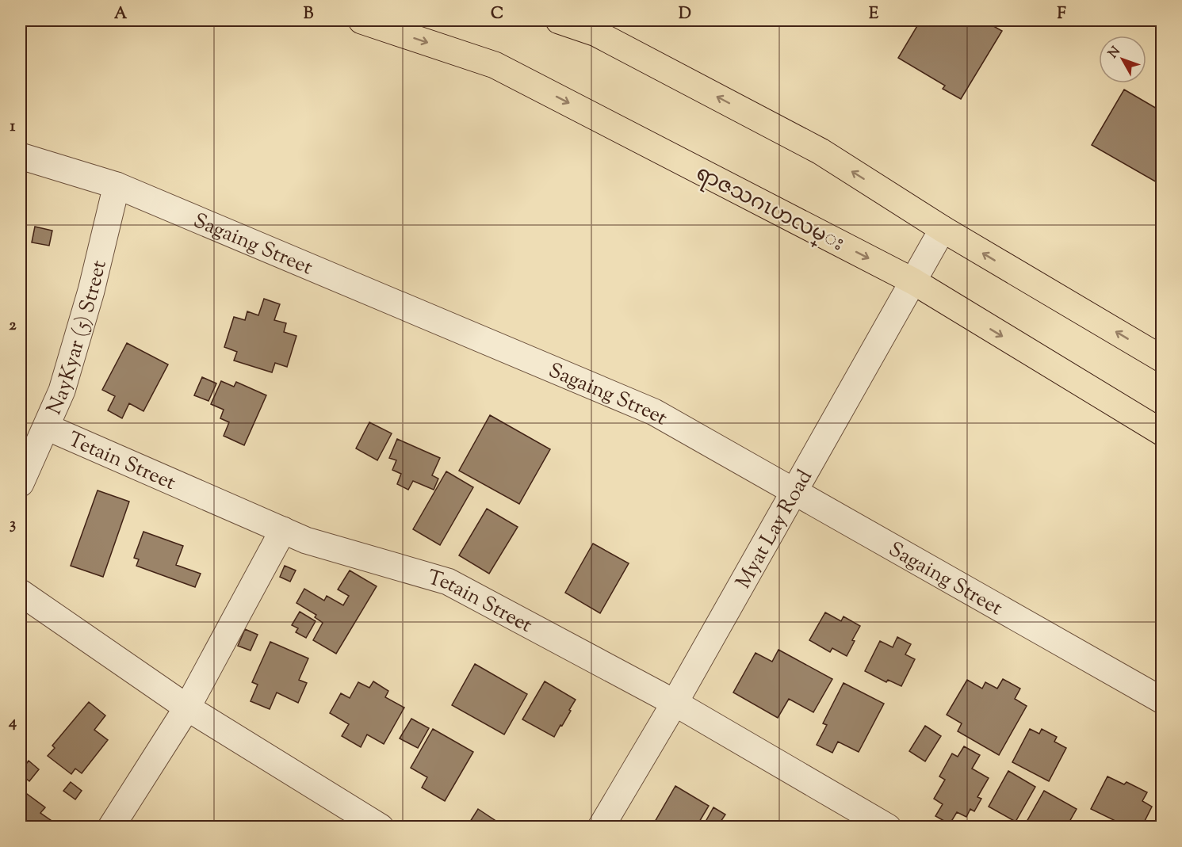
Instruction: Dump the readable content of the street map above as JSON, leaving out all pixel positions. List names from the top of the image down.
{
  "streets": {
    "main road": ["ရာဇသဂၤဟလမ္း"],
    "street": [
      "Sagaing Street",
      "NayKyar (5) Street",
      "Tetain Street",
      "Myat Lay Road"
    ]
  },
  "crossings": [
    ["ရာဇသဂၤဟလမ္း", "Myat Lay Road"],
    ["Sagaing Street", "NayKyar (5) Street"],
    ["Sagaing Street", "Myat Lay Road"],
    ["NayKyar (5) Street", "Tetain Street"],
    ["Tetain Street", "Myat Lay Road"]
  ],
  "north": "top left",
  "grid": {
    "columns": [
      "A",
      "B",
      "C",
      "D",
      "E",
      "F"
    ],
    "rows": [
      "1",
      "2",
      "3",
      "4"
    ]
  }
}
